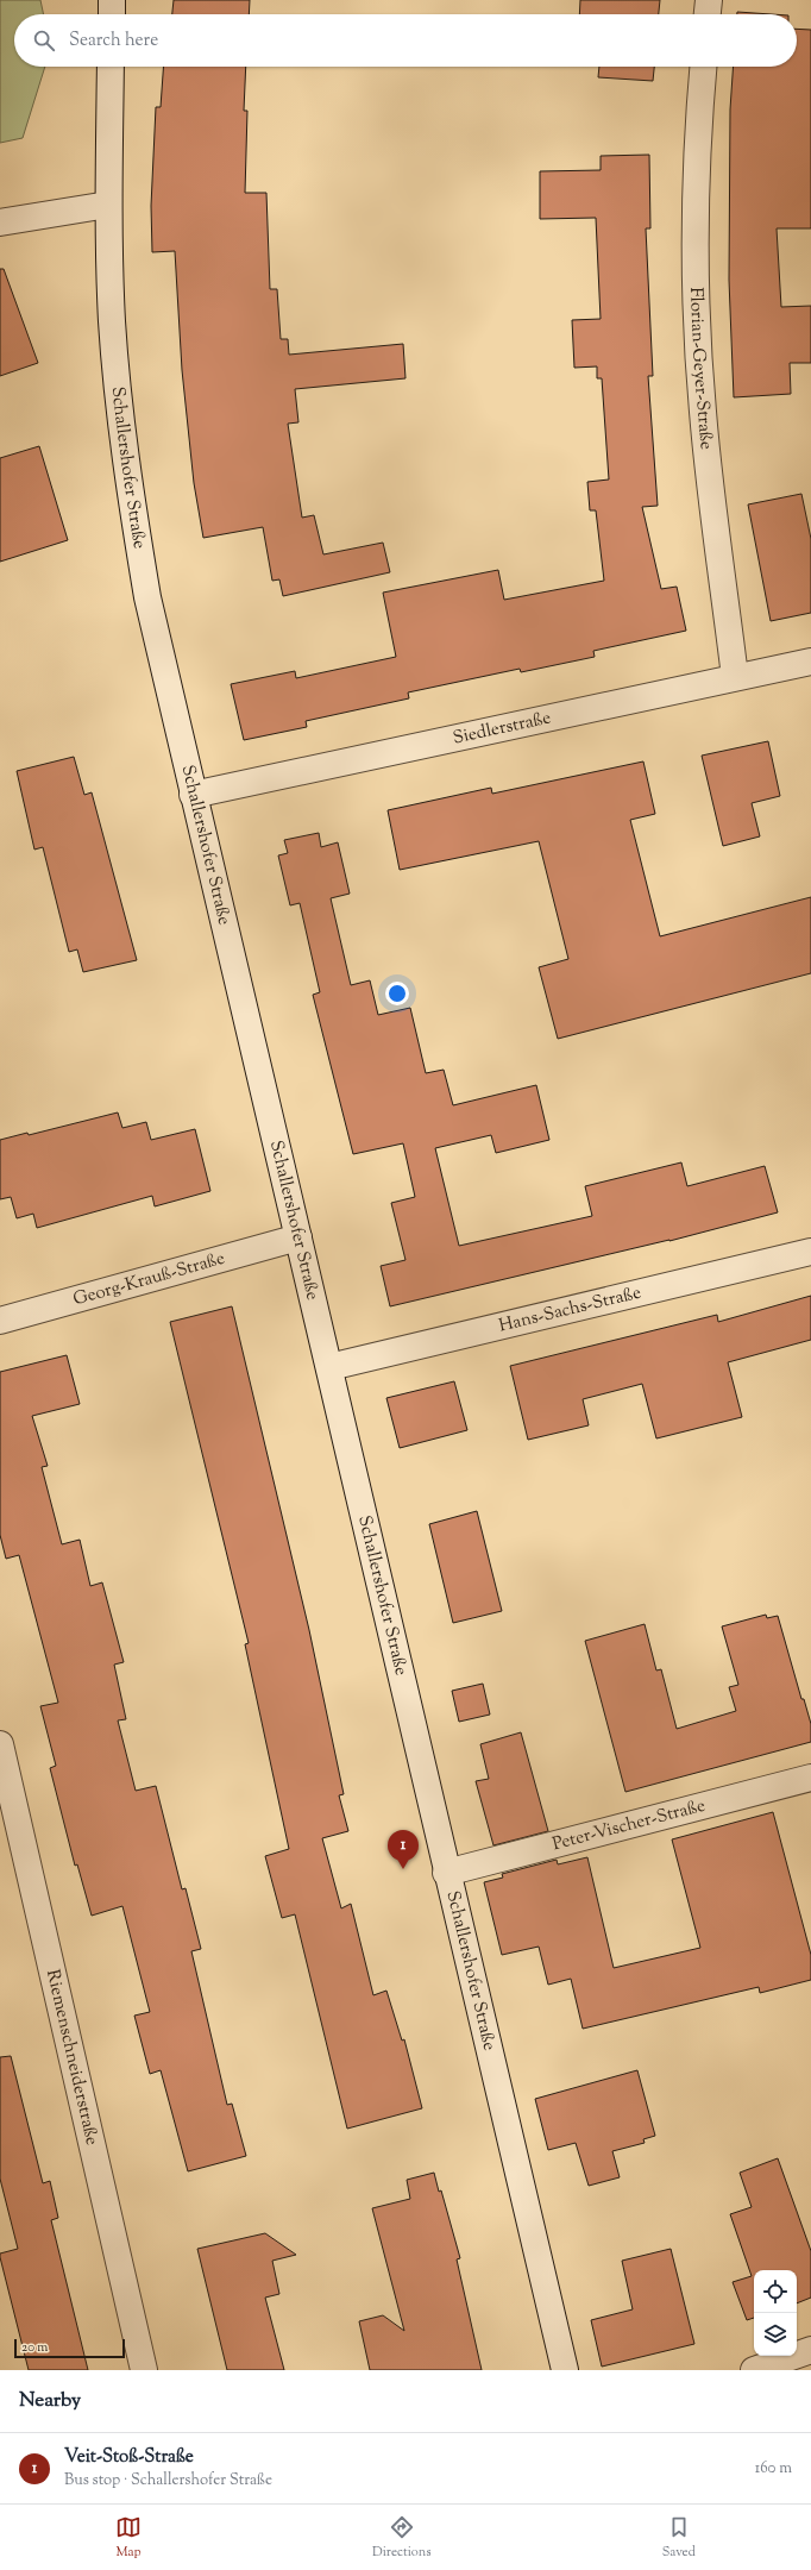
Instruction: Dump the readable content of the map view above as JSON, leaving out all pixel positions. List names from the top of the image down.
{
  "streets": {
    "street": [
      "Florian-Geyer-Straße",
      "Schallershofer Straße",
      "Siedlerstraße",
      "Georg-Krauß-Straße",
      "Hans-Sachs-Straße",
      "Peter-Vischer-Straße",
      "Riemenschneiderstraße"
    ]
  },
  "crossings": [
    ["Florian-Geyer-Straße", "Siedlerstraße"],
    ["Schallershofer Straße", "Siedlerstraße"],
    ["Schallershofer Straße", "Georg-Krauß-Straße"],
    ["Schallershofer Straße", "Hans-Sachs-Straße"],
    ["Schallershofer Straße", "Peter-Vischer-Straße"]
  ],
  "scale_bar": "20 m",
  "page": {
    "search": "Search here",
    "pins": "1",
    "scale": "20 m",
    "heading": "Nearby",
    "list": [
      {
        "mark": "1",
        "name": "Veit-Stoß-Straße",
        "note": "Bus stop · Schallershofer Straße",
        "value": "160 m"
      }
    ],
    "nav": ["Map", "Directions", "Saved"]
  }
}
